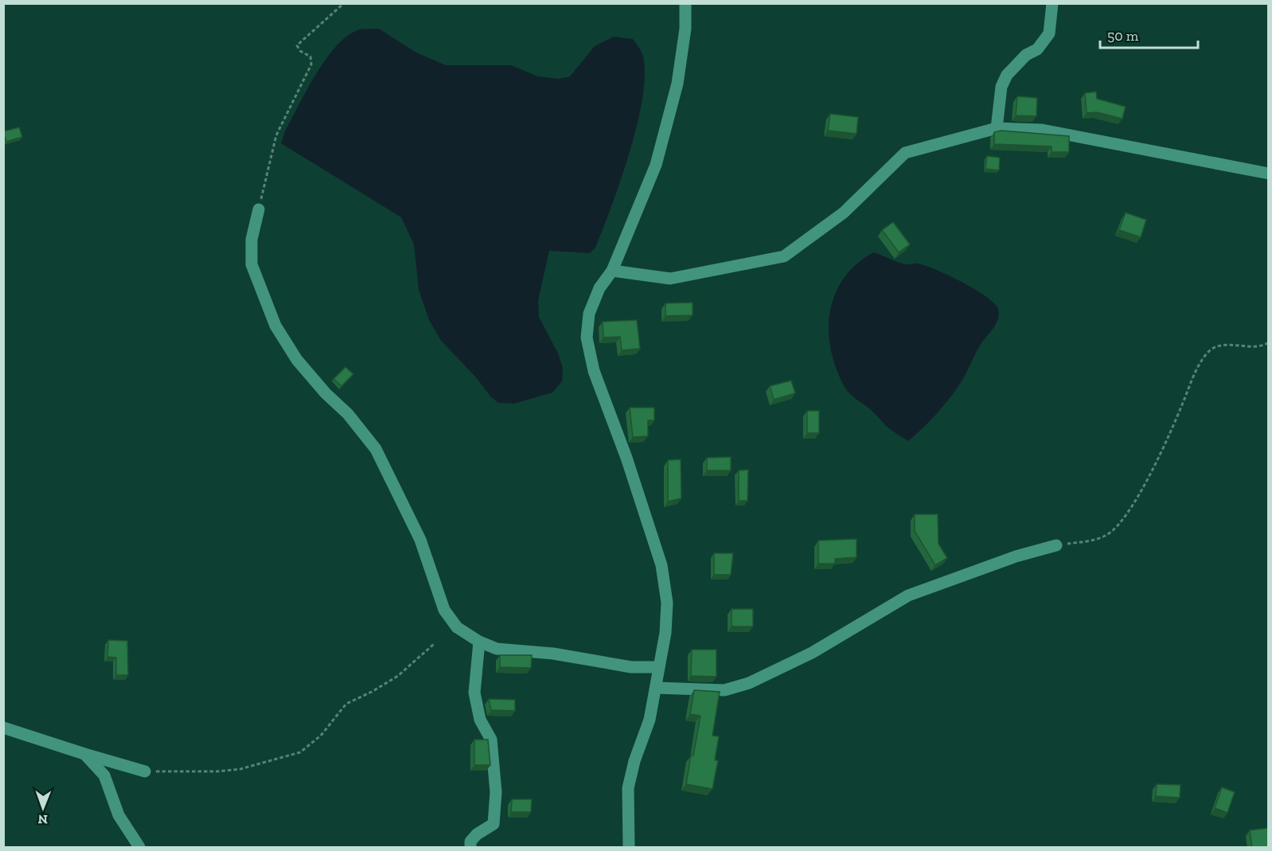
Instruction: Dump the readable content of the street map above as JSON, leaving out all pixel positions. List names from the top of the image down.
{
  "scale_bar": "50 m",
  "north": "bottom"
}
